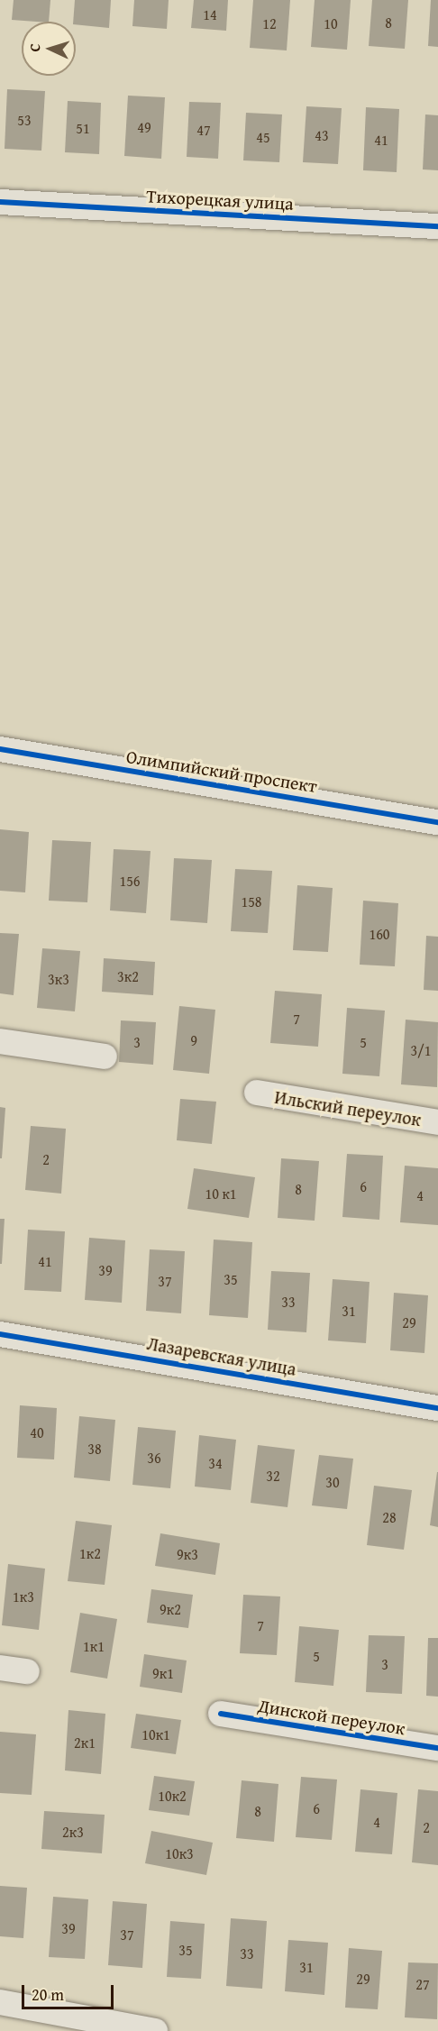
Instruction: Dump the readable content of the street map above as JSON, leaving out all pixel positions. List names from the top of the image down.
{
  "streets": {
    "street": [
      "Тихорецкая улица",
      "Олимпийский проспект",
      "Ильский переулок",
      "Лазаревская улица",
      "Динской переулок"
    ]
  },
  "house_numbers": [
    "14",
    "8",
    "12",
    "10",
    "53",
    "49",
    "51",
    "47",
    "43",
    "45",
    "41",
    "156",
    "158",
    "160",
    "3к2",
    "3к3",
    "7",
    "9",
    "3",
    "5",
    "3/1",
    "2",
    "6",
    "8",
    "10 к1",
    "4",
    "41",
    "39",
    "35",
    "37",
    "33",
    "31",
    "29",
    "40",
    "38",
    "36",
    "34",
    "32",
    "30",
    "28",
    "1к2",
    "9к3",
    "1к3",
    "9к2",
    "7",
    "1к1",
    "5",
    "3",
    "9к1",
    "10к1",
    "2к1",
    "10к2",
    "6",
    "8",
    "4",
    "2",
    "2к3",
    "10к3",
    "39",
    "37",
    "35",
    "33",
    "31",
    "29",
    "27"
  ],
  "scale_bar": "20 m",
  "north": "left"
}
